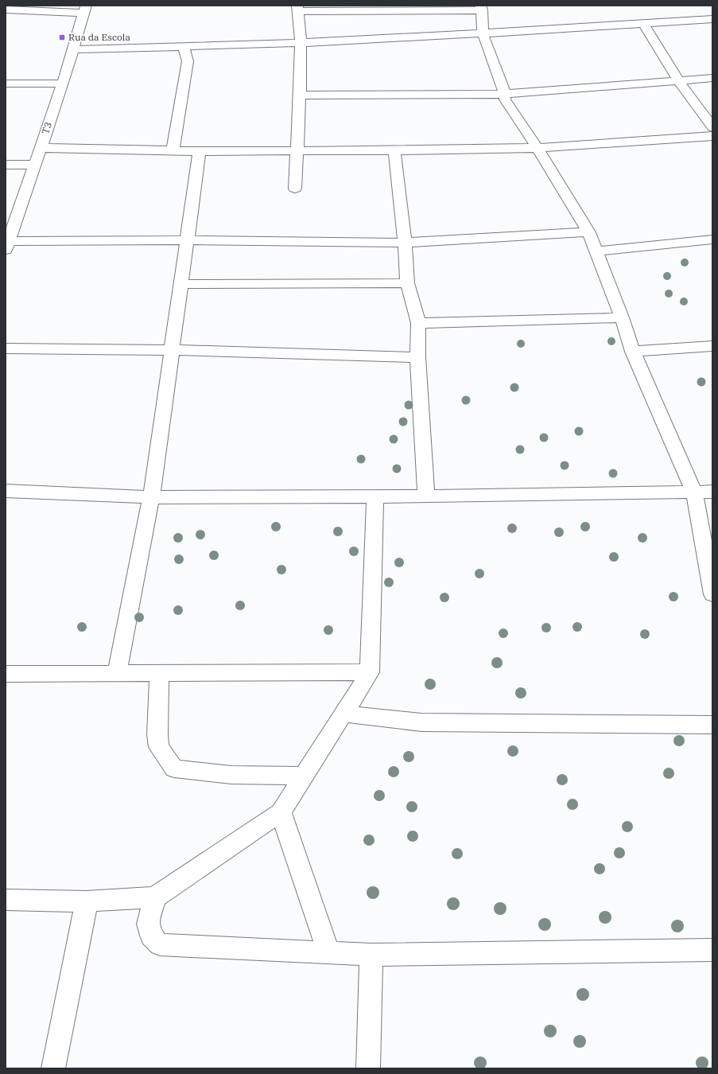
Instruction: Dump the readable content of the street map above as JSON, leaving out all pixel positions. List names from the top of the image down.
{
  "streets": {
    "street": ["T3"]
  },
  "places": {
    "transit": ["Rua da Escola"]
  }
}
